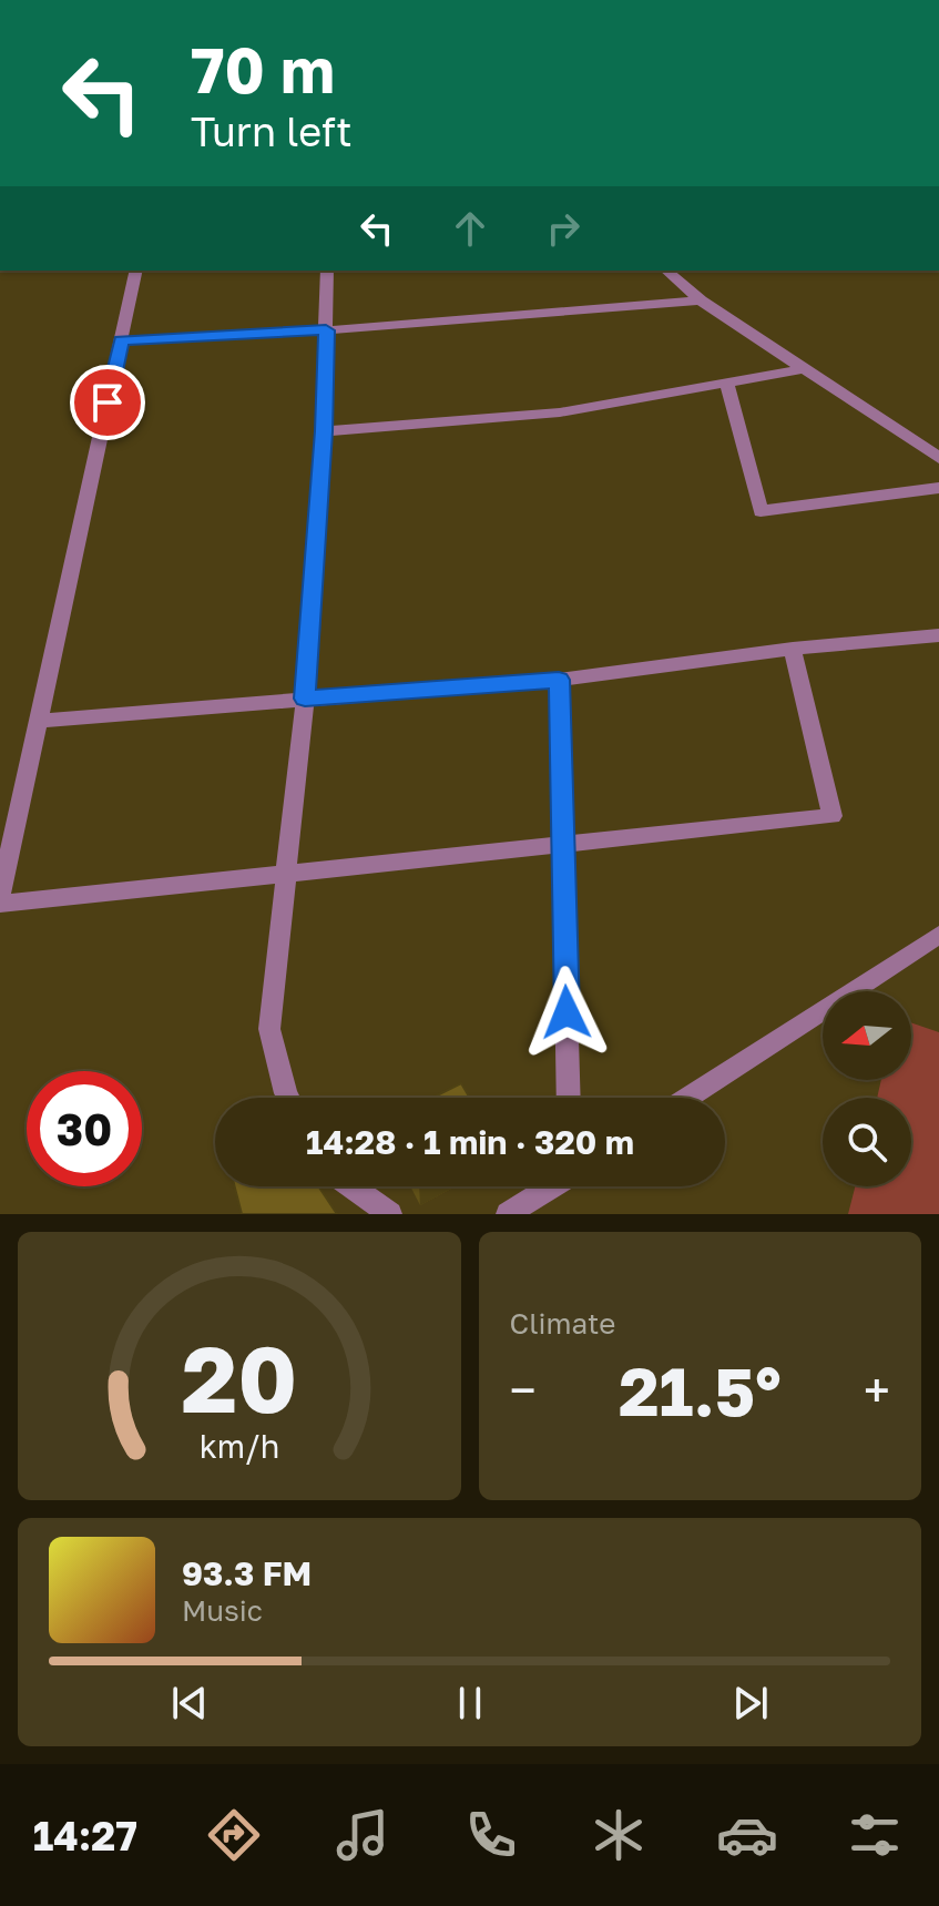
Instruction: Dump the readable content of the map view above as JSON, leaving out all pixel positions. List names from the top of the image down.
{
  "north": "left",
  "page": {
    "turn": ["70 m", "Turn left"],
    "limit": "30",
    "trip": "14:28 · 1 min · 320 m",
    "tile": "Climate",
    "heat": ["−", "21.5°", "+"],
    "song": ["93.3 FM", "Music"],
    "tabs": "14:27",
    "gauge": ["20", "km/h"]
  }
}
